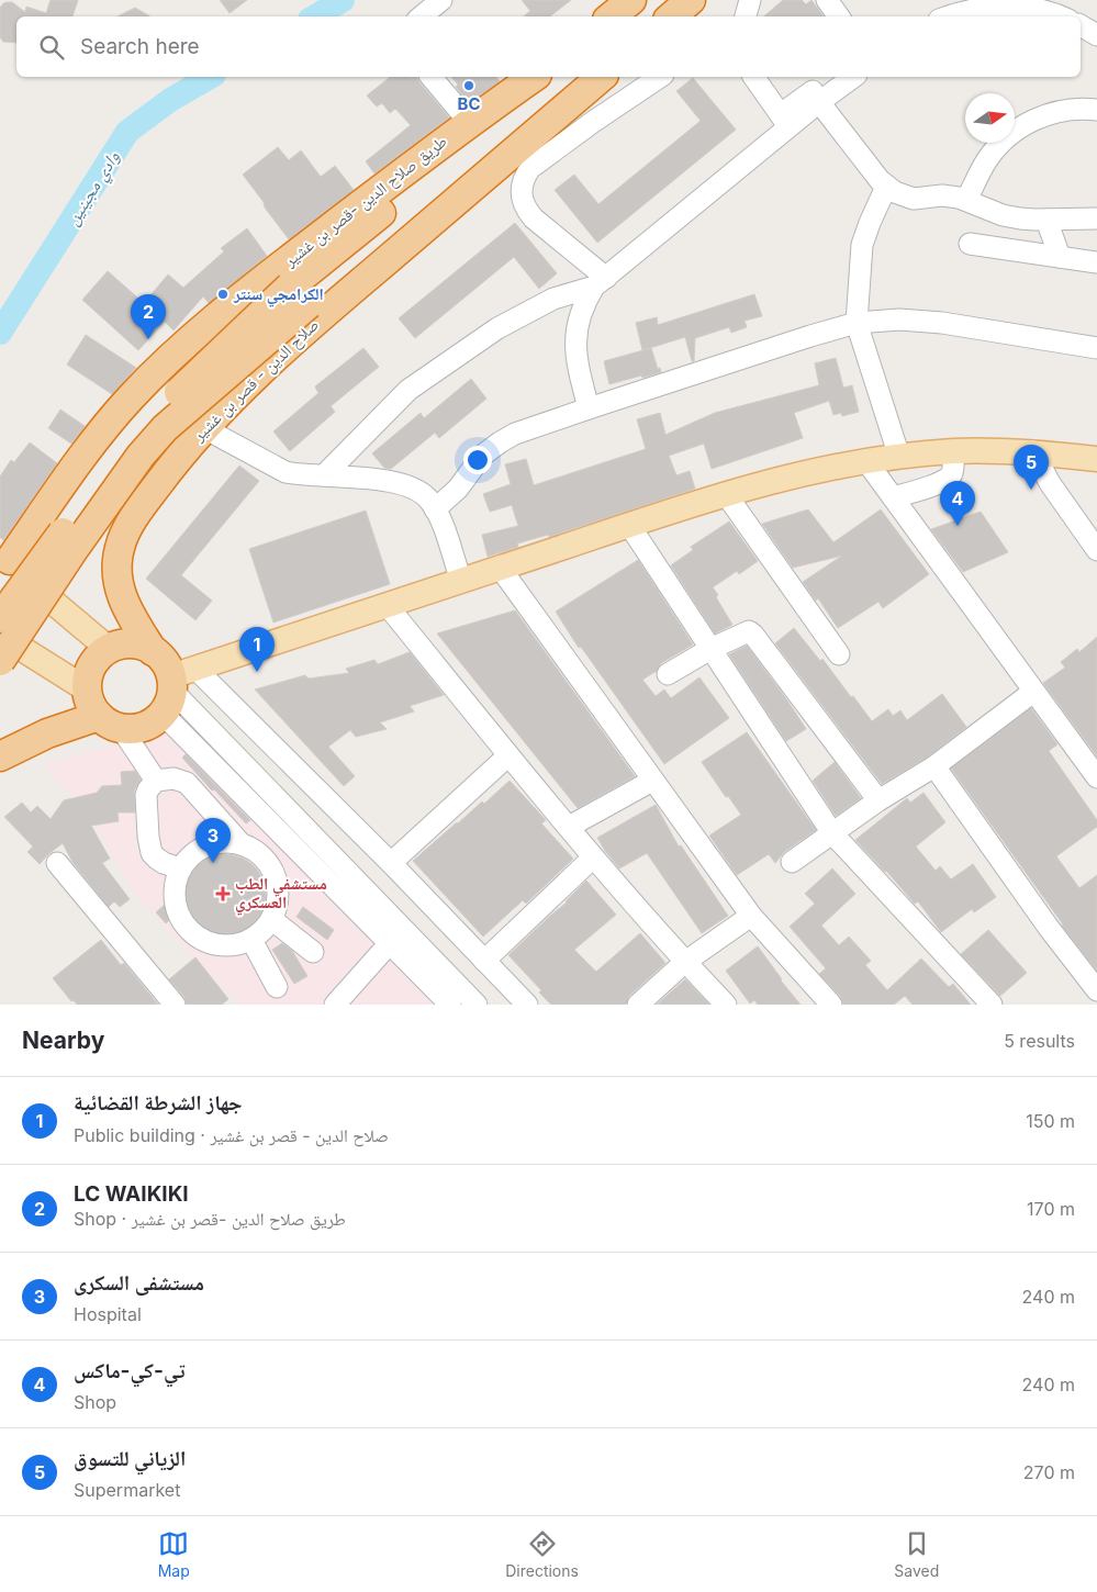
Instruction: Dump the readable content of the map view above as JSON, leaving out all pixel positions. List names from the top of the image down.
{
  "streets": {
    "highway": ["طريق صلاح الدين -قصر بن غشير", "صلاح الدين - قصر بن غشير"]
  },
  "water": ["وادي مجينين"],
  "places": {
    "other": ["BC", "الكرامجي سنتر"],
    "health": ["مستشفي الطب العسكري"]
  },
  "north": "right",
  "page": {
    "search": "Search here",
    "pins": [
      "2",
      "5",
      "4",
      "1",
      "3"
    ],
    "heading": ["Nearby", "5 results"],
    "list": [
      {
        "mark": "1",
        "name": "جهاز الشرطة القضائية",
        "note": "Public building · صلاح الدين - قصر بن غشير",
        "value": "150 m"
      },
      {
        "mark": "2",
        "name": "LC WAIKIKI",
        "note": "Shop · طريق صلاح الدين -قصر بن غشير",
        "value": "170 m"
      },
      {
        "mark": "3",
        "name": "مستشفى السكرى",
        "note": "Hospital",
        "value": "240 m"
      },
      {
        "mark": "4",
        "name": "تي-كي-ماكس",
        "note": "Shop",
        "value": "240 m"
      },
      {
        "mark": "5",
        "name": "الزياني للتسوق",
        "note": "Supermarket",
        "value": "270 m"
      }
    ],
    "nav": ["Map", "Directions", "Saved"]
  }
}
